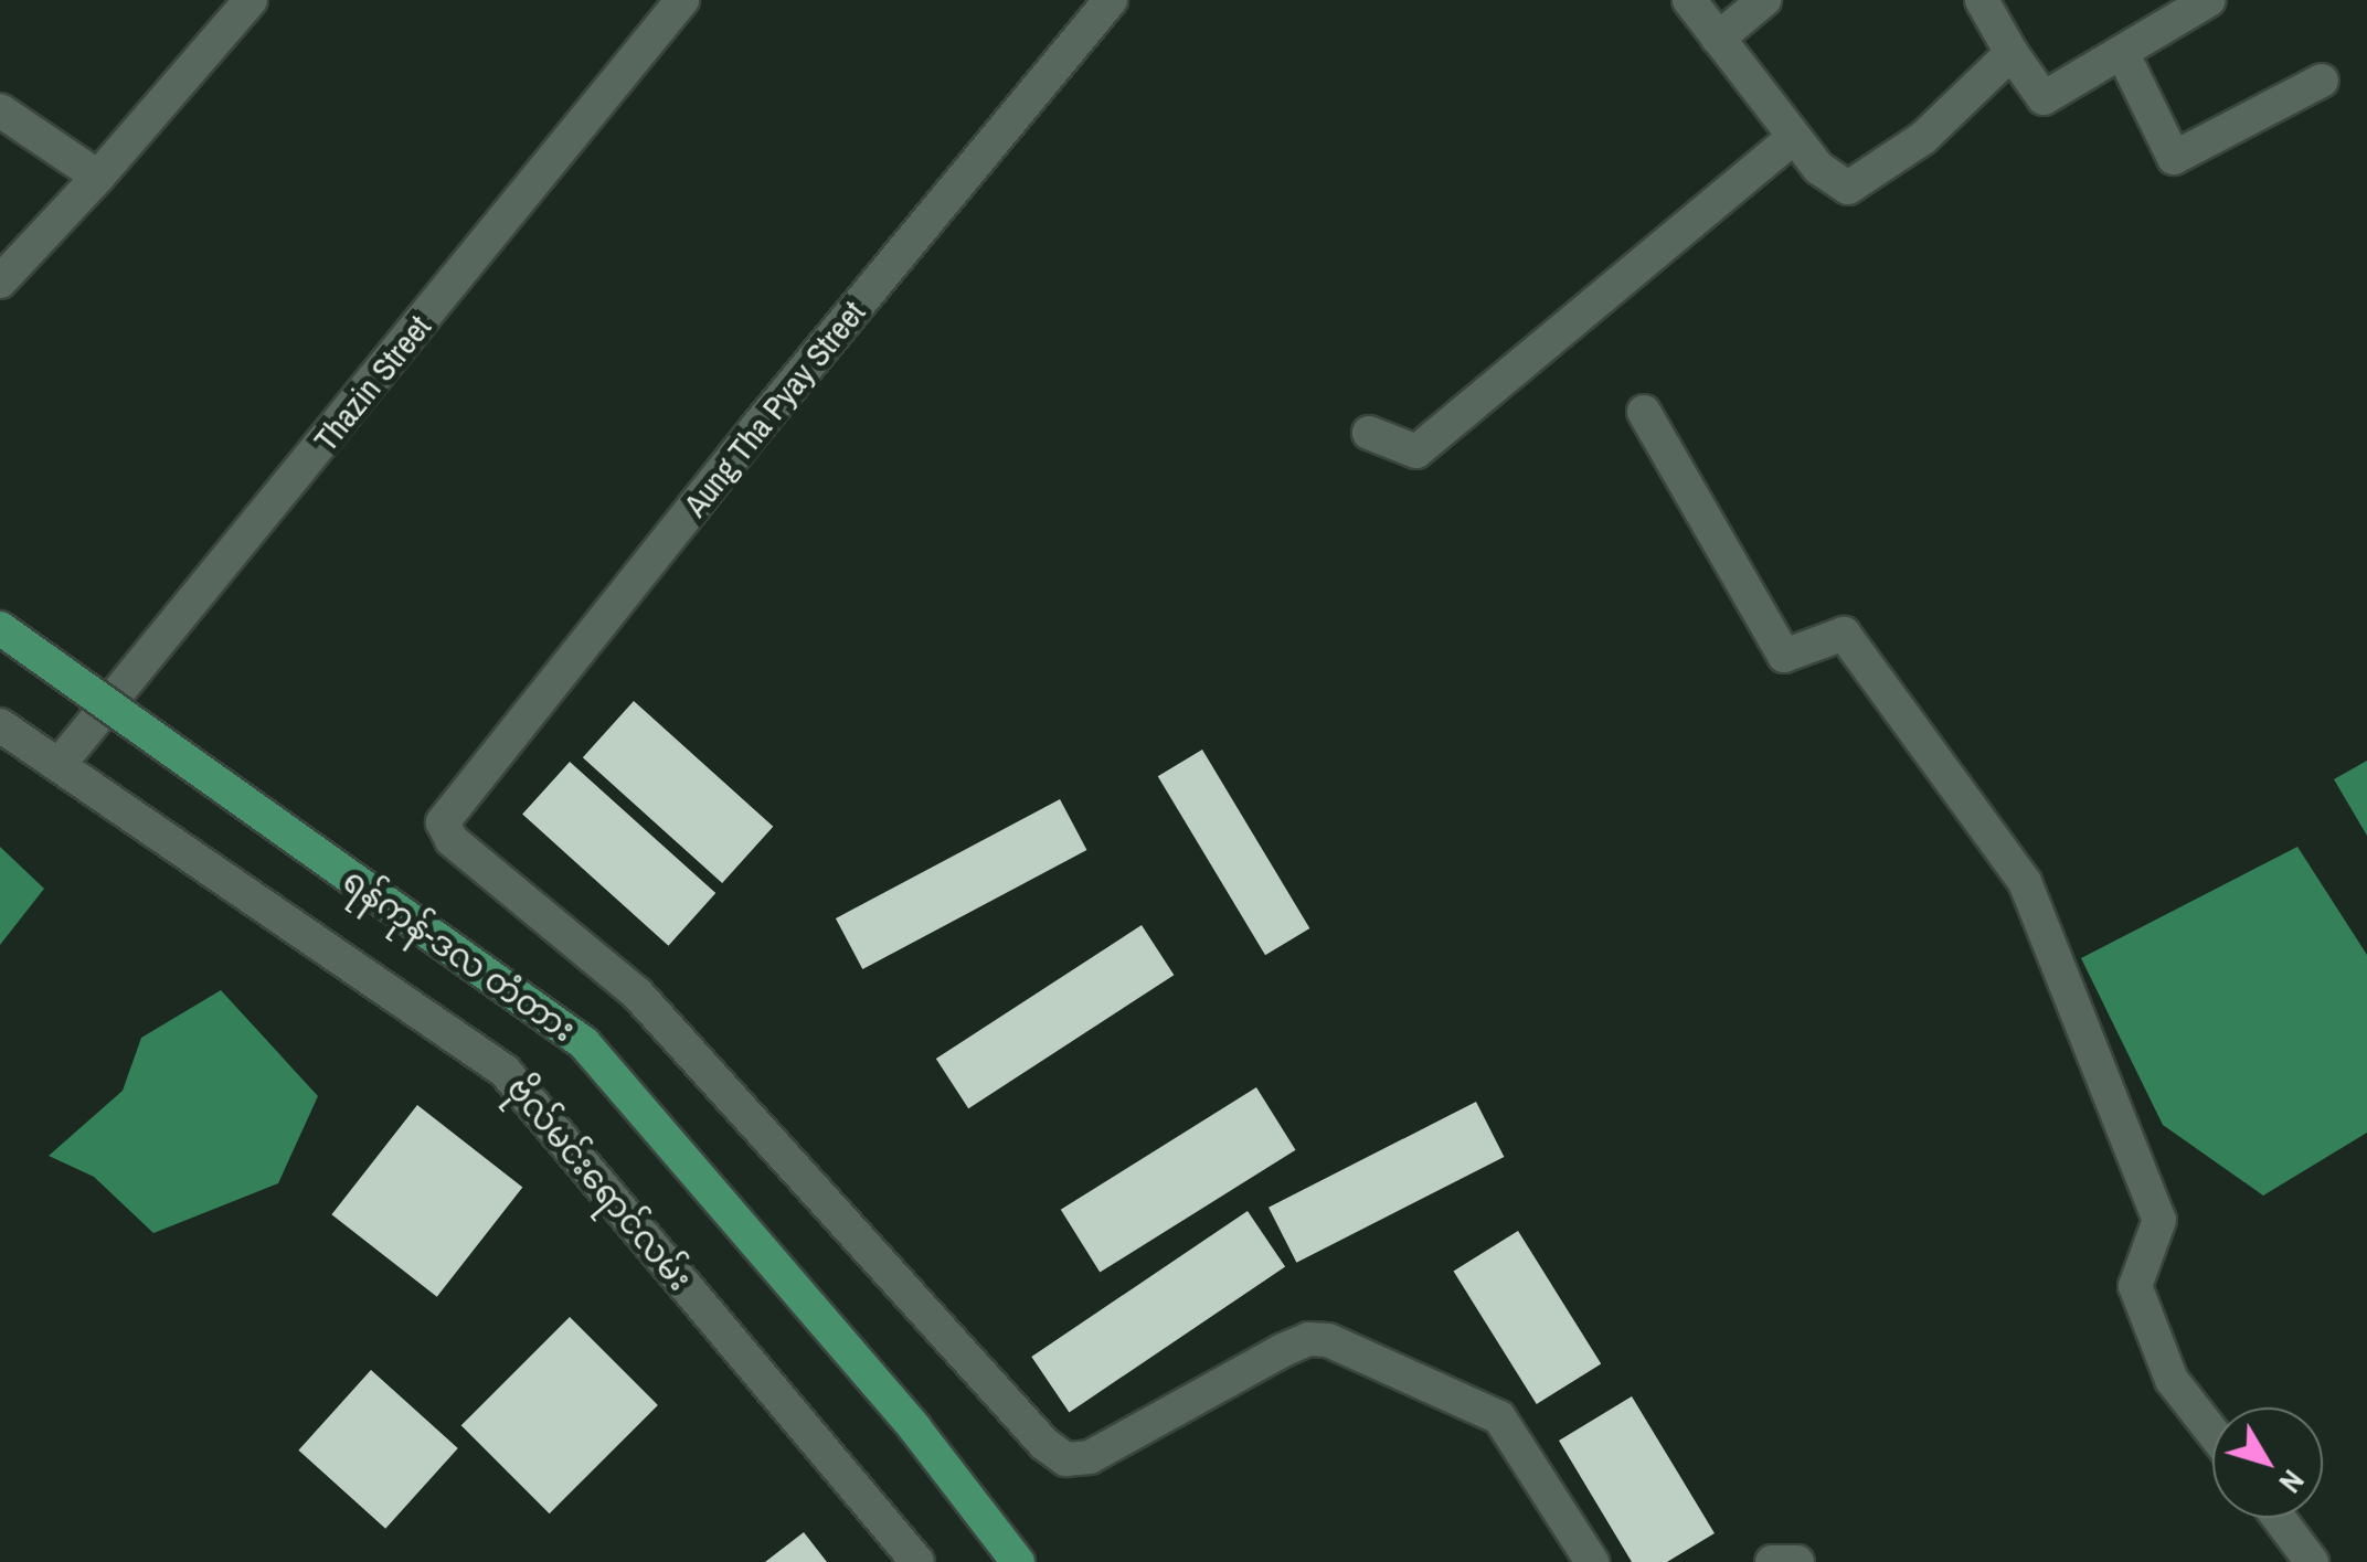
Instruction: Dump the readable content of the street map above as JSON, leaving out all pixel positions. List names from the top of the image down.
{
  "streets": {
    "main road": ["ရန်ကုန်-ဒလ တံတား"],
    "street": ["Thazin Street", "Aung Tha Pyay Street", "ဗိုလ်မင်းရောင်လမ်း"]
  },
  "crossings": [
    ["Thazin Street", "ဗိုလ်မင်းရောင်လမ်း"]
  ],
  "north": "bottom right"
}
